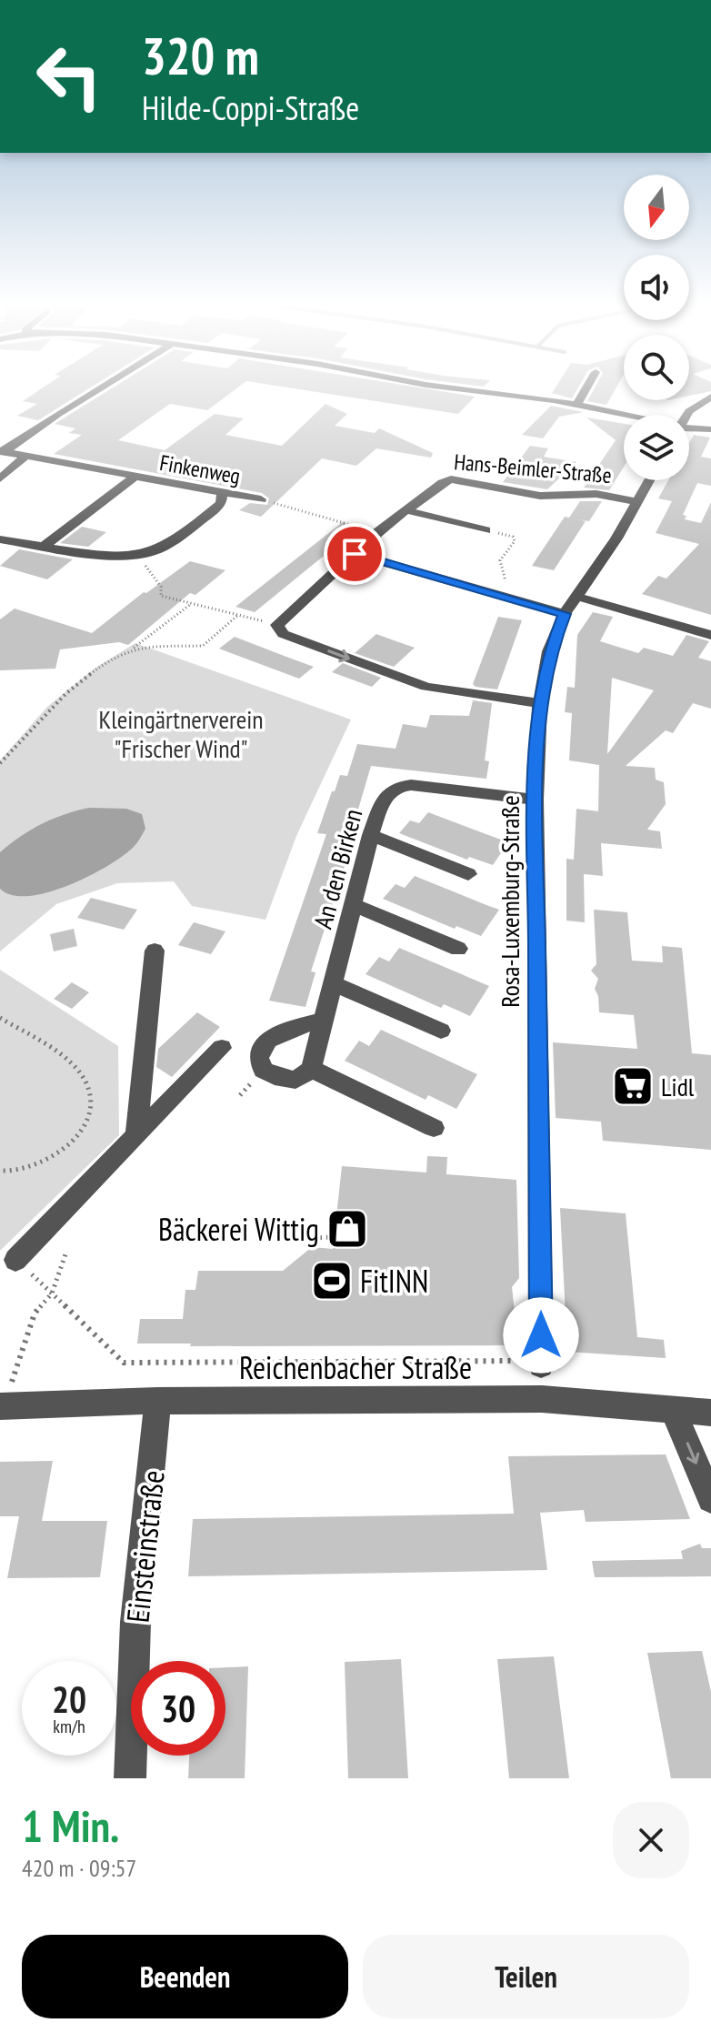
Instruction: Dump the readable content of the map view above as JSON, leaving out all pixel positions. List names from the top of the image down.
{
  "streets": {
    "street": [
      "Hans-Beimler-Straße",
      "Finkenweg",
      "An den Birken",
      "Rosa-Luxemburg-Straße",
      "Reichenbacher Straße",
      "Einsteinstraße"
    ]
  },
  "crossings": [
    ["Hans-Beimler-Straße", "Rosa-Luxemburg-Straße"],
    ["An den Birken", "Rosa-Luxemburg-Straße"],
    ["Reichenbacher Straße", "Einsteinstraße"]
  ],
  "parks": ["Kleingärtnerverein \"Frischer Wind\""],
  "places": {
    "supermarket": ["Lidl"],
    "shop": ["Bäckerei Wittig"],
    "sports": ["FitINN"]
  },
  "north": "bottom",
  "page": {
    "turn": ["320 m", "Hilde-Coppi-Straße"],
    "speed": "20 km/h",
    "limit": "30",
    "heading": ["1 Min.", "420 m · 09:57"],
    "buttons": ["Beenden", "Teilen"]
  }
}
